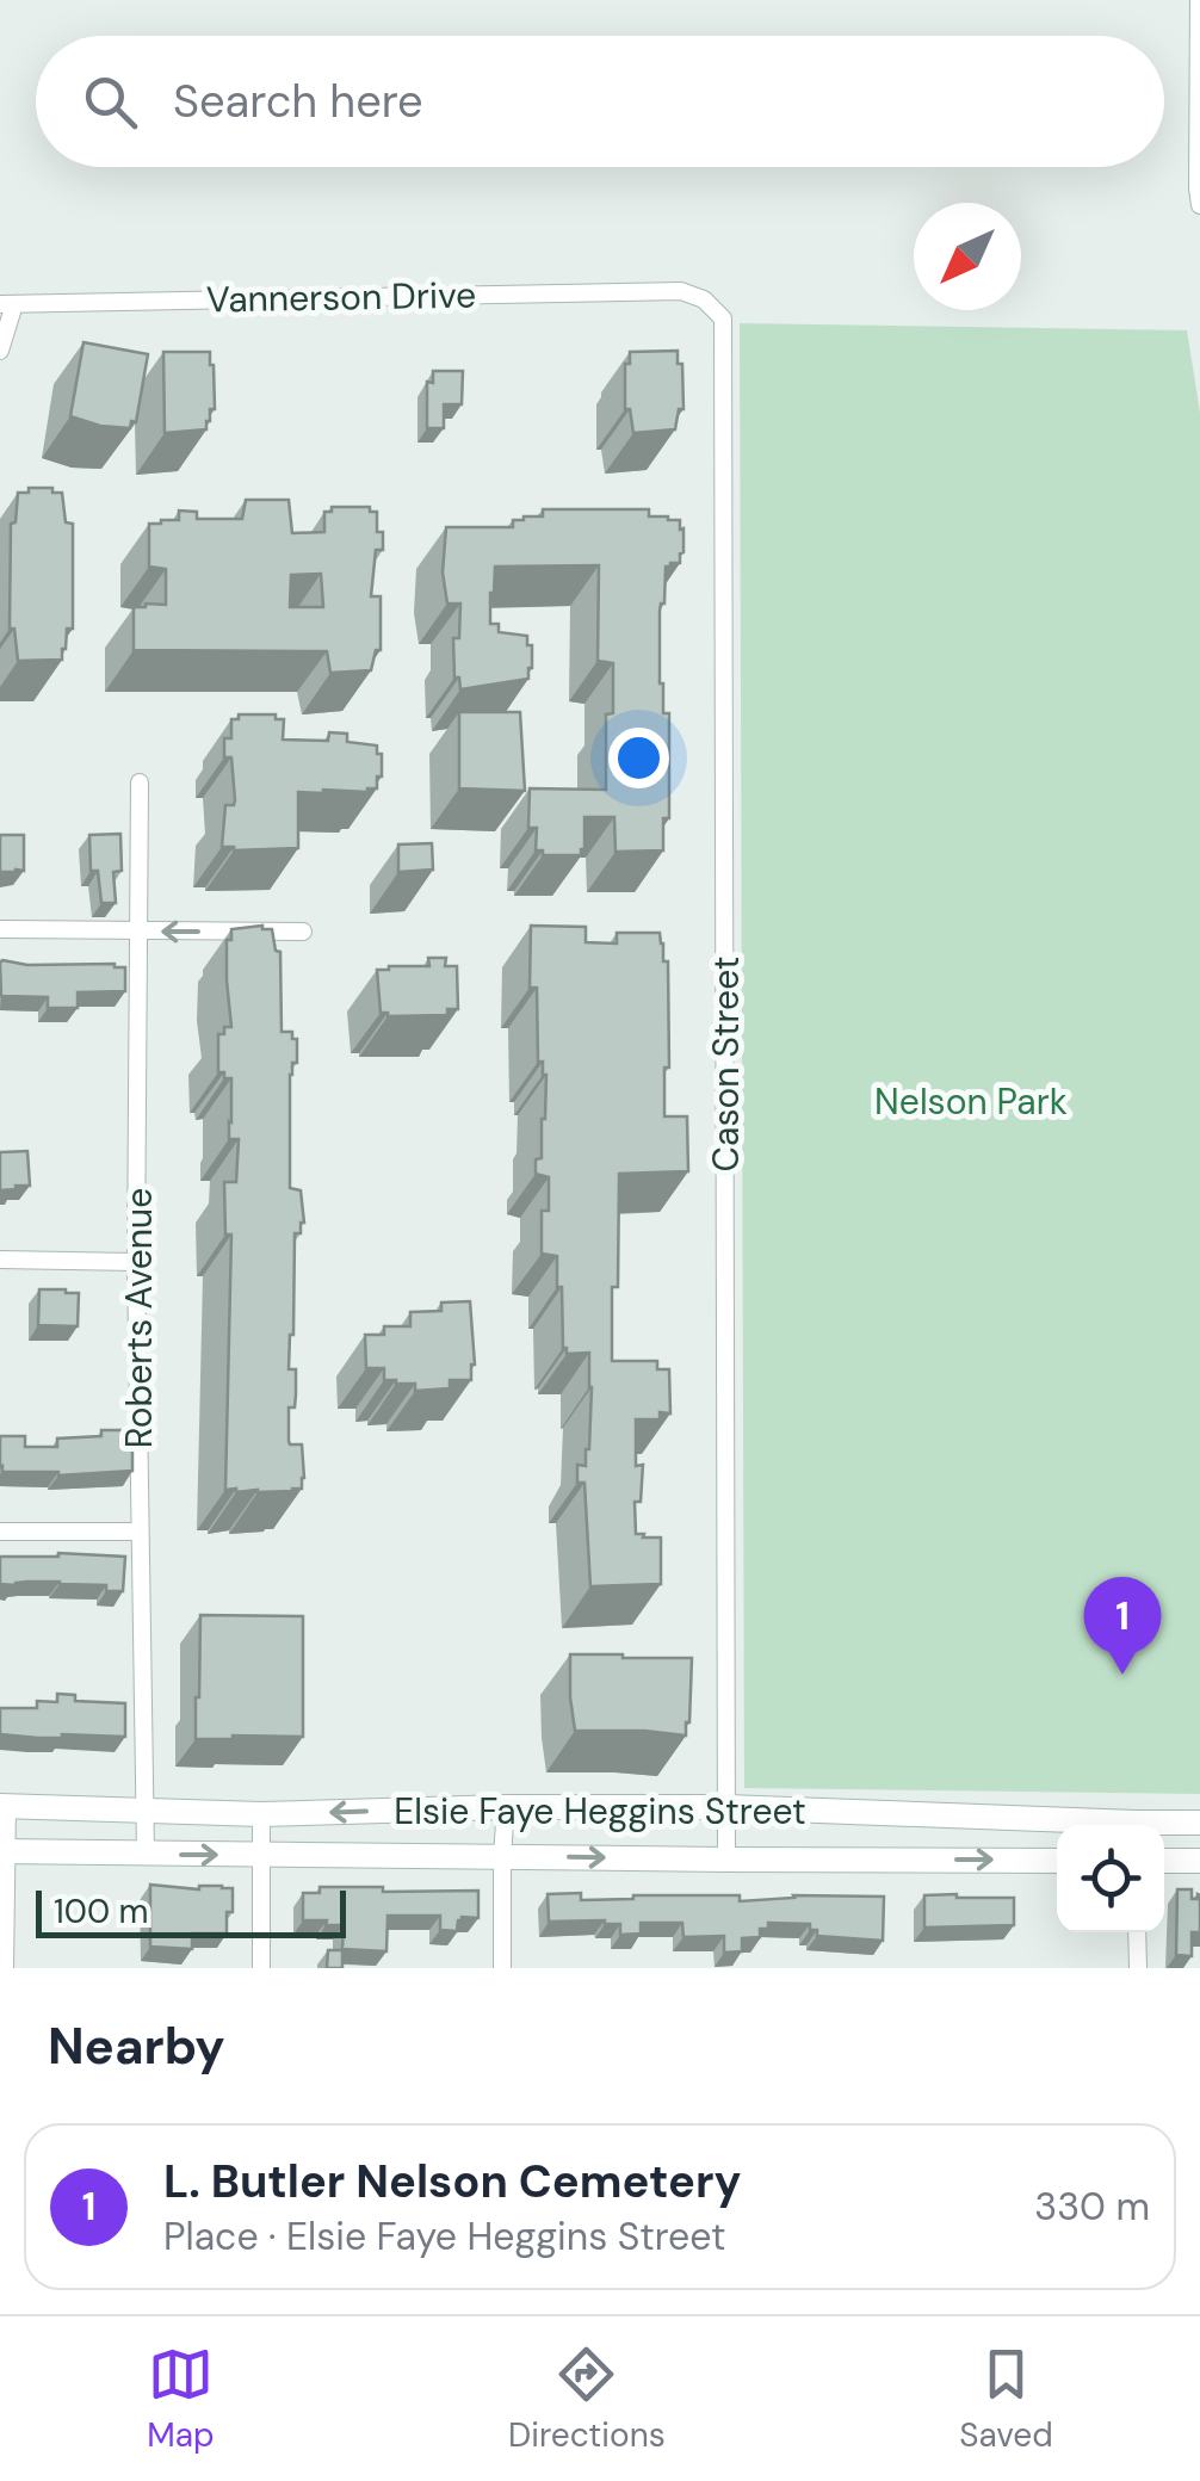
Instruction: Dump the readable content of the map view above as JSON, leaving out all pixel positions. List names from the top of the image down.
{
  "streets": {
    "main road": ["Elsie Faye Heggins Street"],
    "street": ["Vannerson Drive", "Cason Street", "Roberts Avenue"]
  },
  "crossings": [
    ["Vannerson Drive", "Cason Street"],
    ["Cason Street", "Elsie Faye Heggins Street"],
    ["Roberts Avenue", "Elsie Faye Heggins Street"]
  ],
  "parks": ["Nelson Park"],
  "scale_bar": "100 m",
  "north": "bottom left",
  "page": {
    "search": "Search here",
    "pins": "1",
    "scale": "100 m",
    "heading": "Nearby",
    "list": [
      {
        "mark": "1",
        "name": "L. Butler Nelson Cemetery",
        "note": "Place · Elsie Faye Heggins Street",
        "value": "330 m"
      }
    ],
    "nav": ["Map", "Directions", "Saved"]
  }
}
